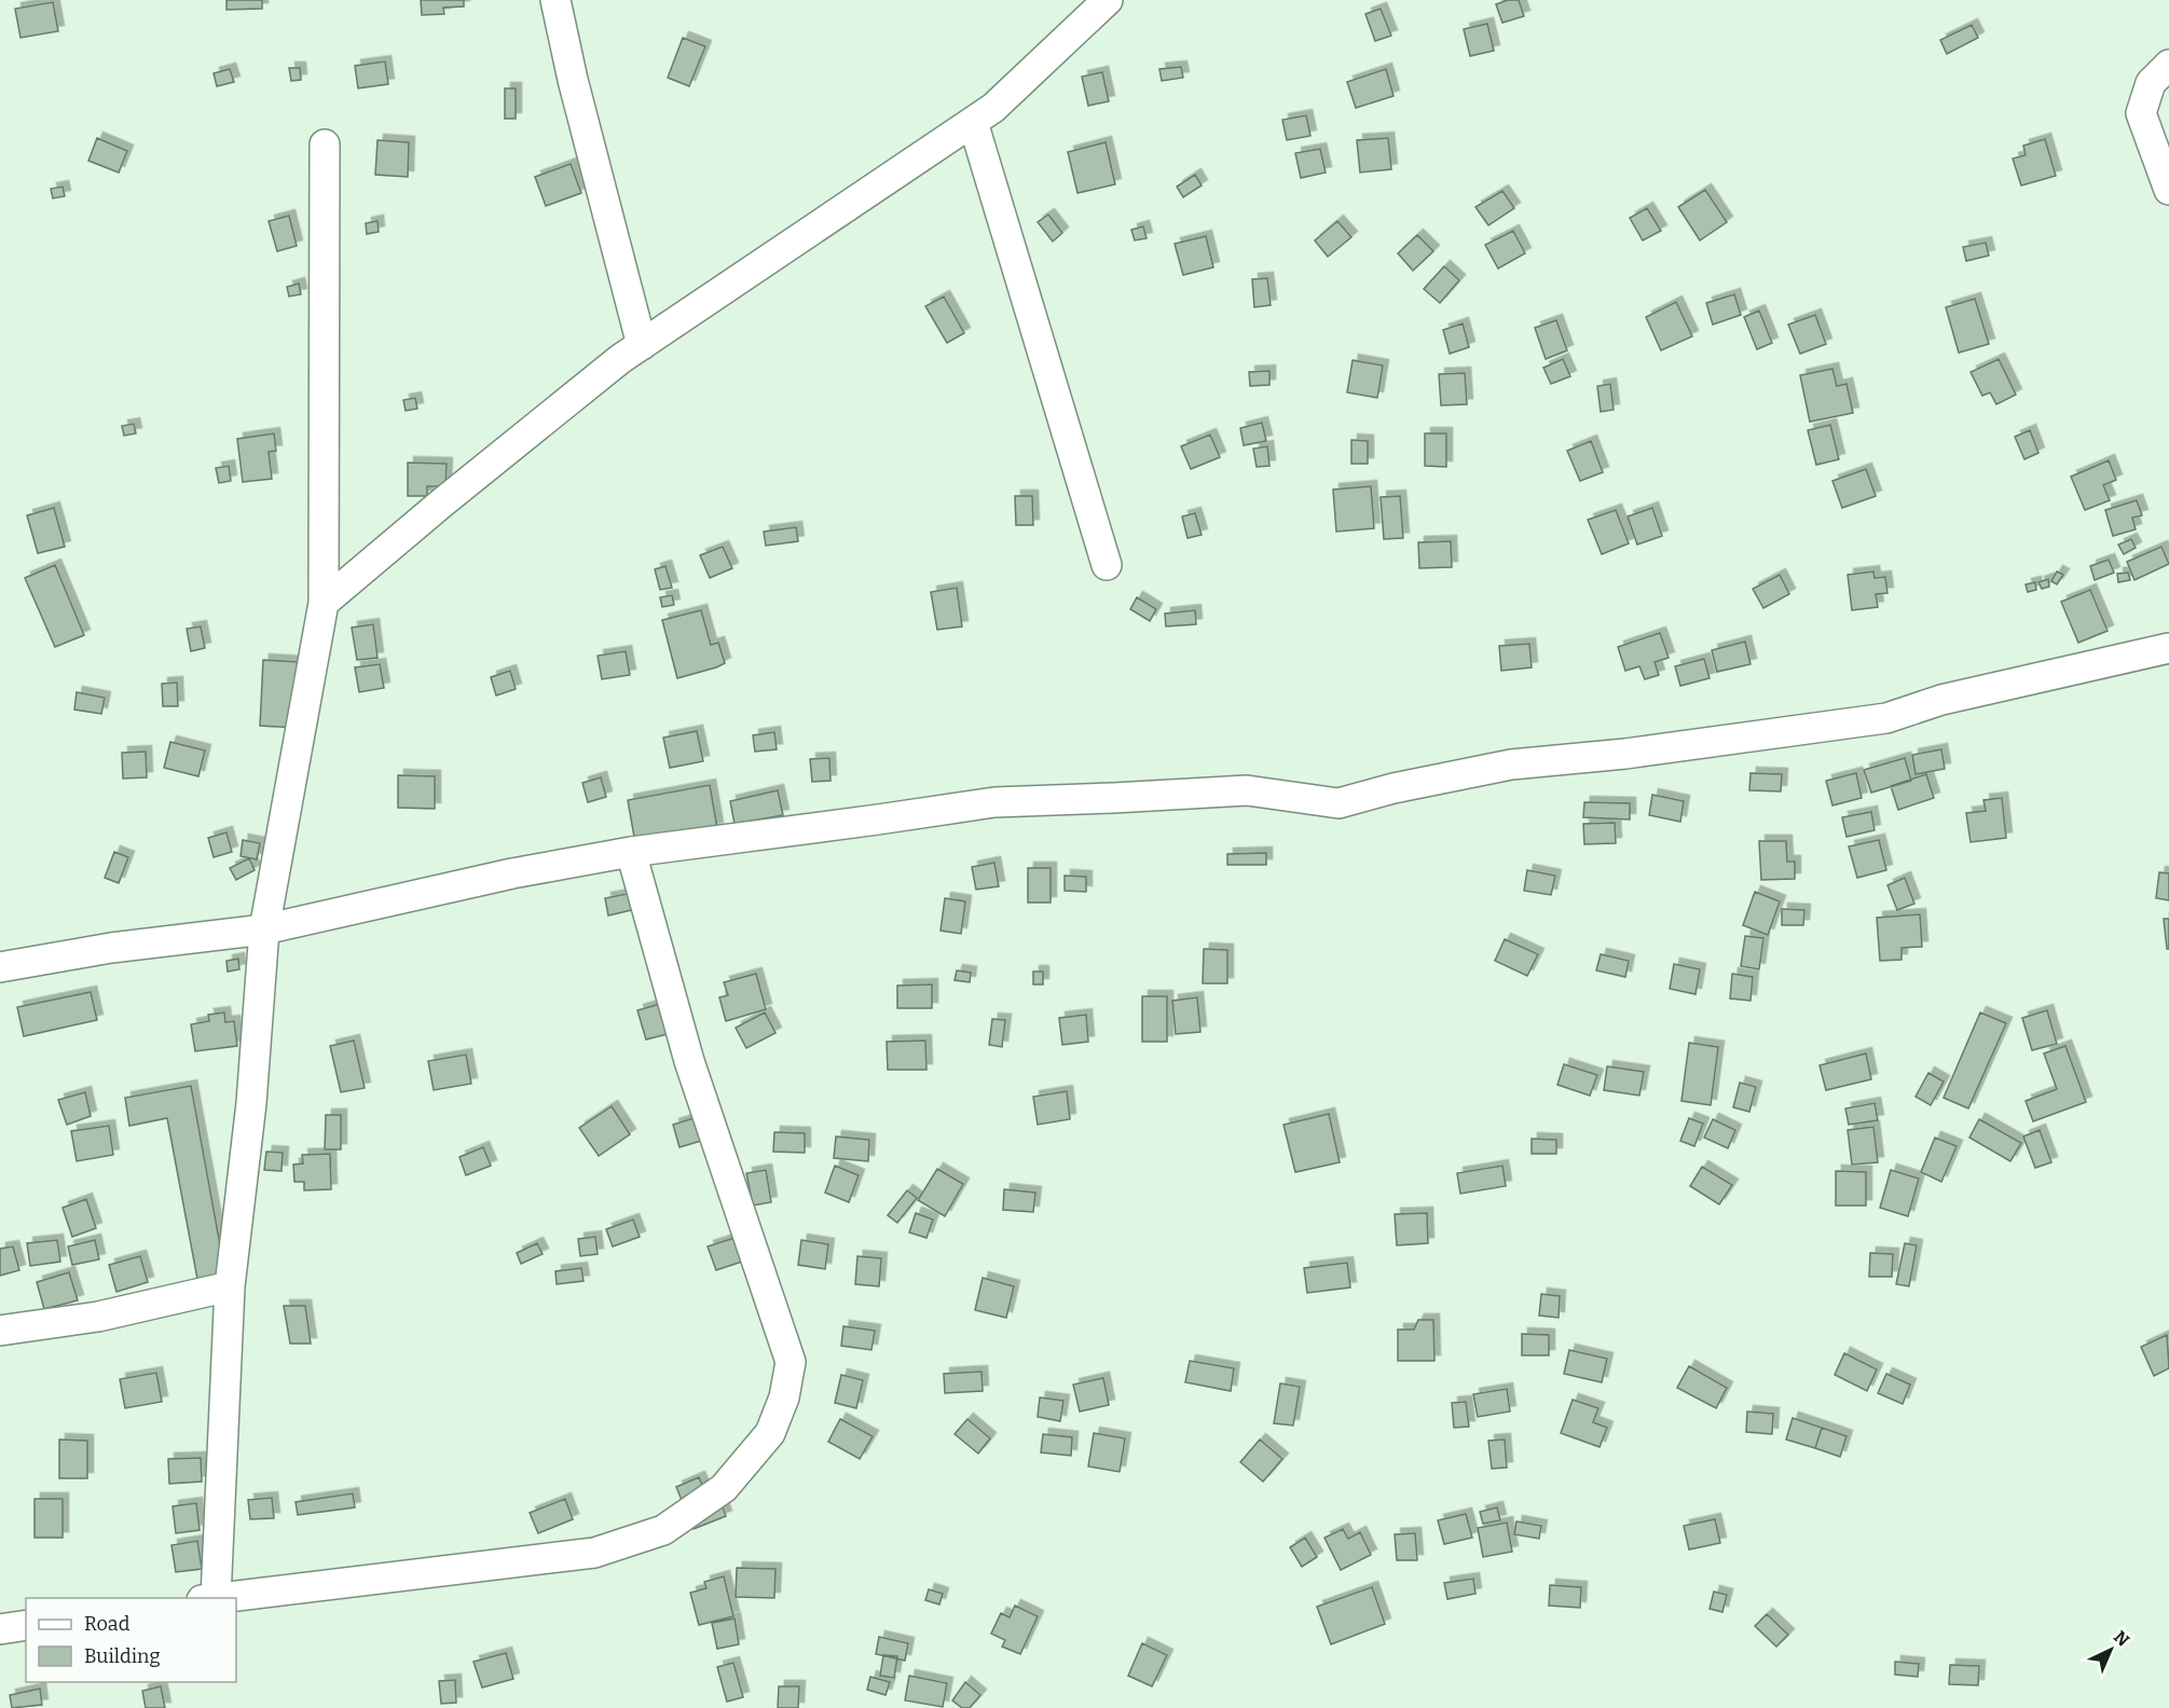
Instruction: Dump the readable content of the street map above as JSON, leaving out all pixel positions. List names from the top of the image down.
{
  "legend": ["Road", "Building"],
  "north": "top right"
}
